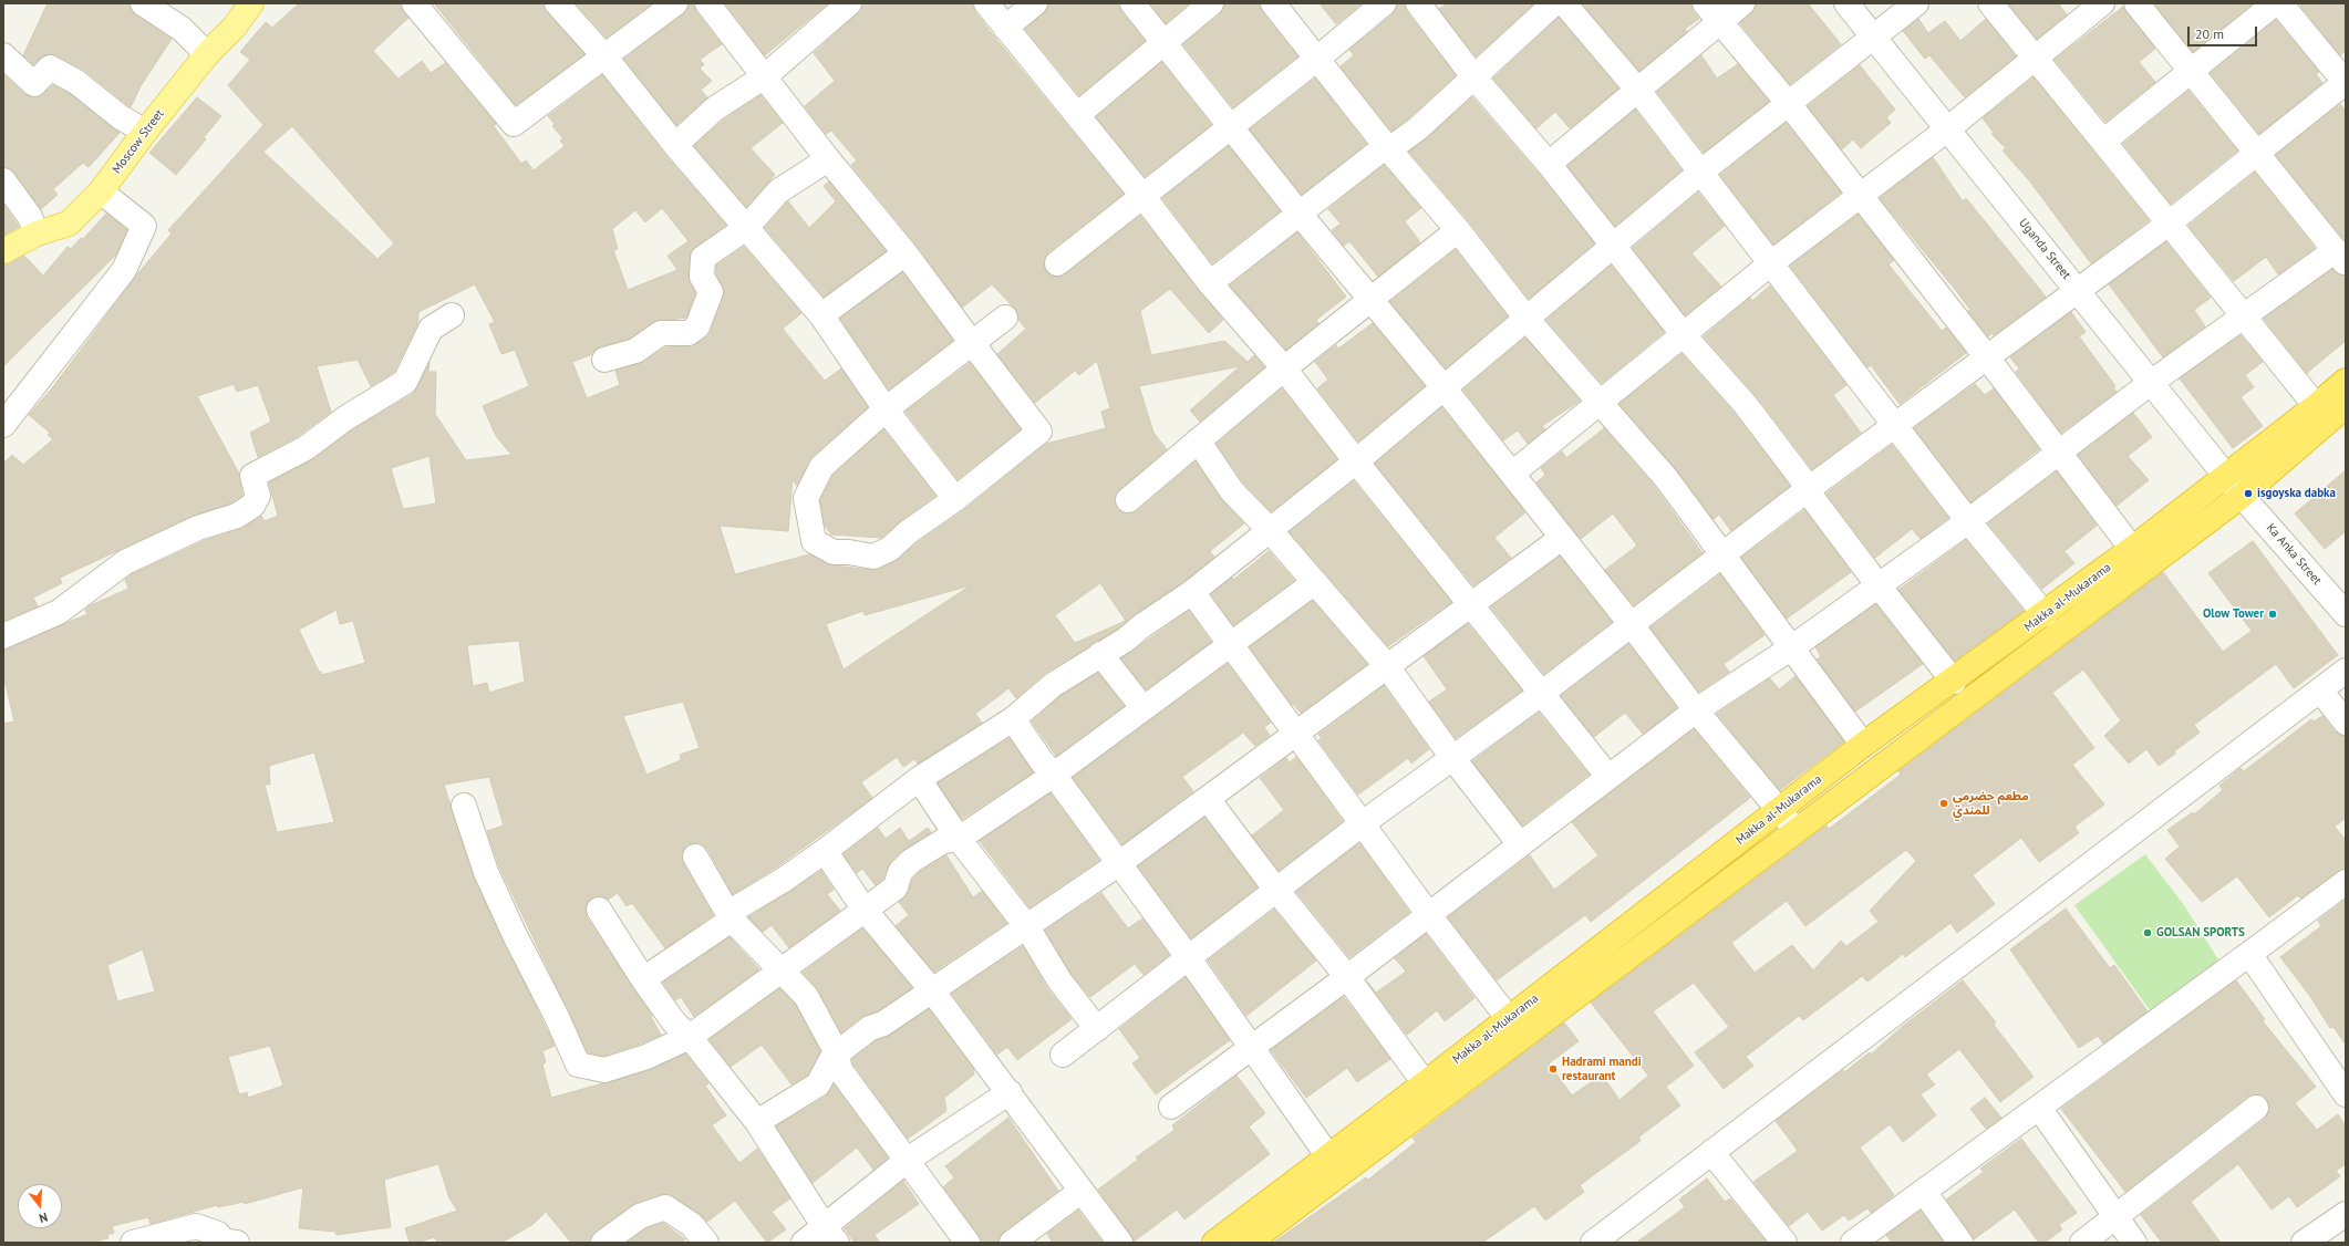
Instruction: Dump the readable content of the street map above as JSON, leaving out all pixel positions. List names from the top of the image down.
{
  "streets": {
    "highway": ["Makka al-Mukarama"],
    "main road": ["Moscow Street"],
    "street": ["Uganda Street", "Ka Anka Street"]
  },
  "crossings": [
    ["Uganda Street", "Ka Anka Street"],
    ["Uganda Street", "Makka al-Mukarama"],
    ["Ka Anka Street", "Makka al-Mukarama"]
  ],
  "places": [
    "isgoyska dabka",
    "Olow Tower",
    "مطعم حضرمي للمندي",
    "GOLSAN SPORTS",
    "Hadrami mandi restaurant"
  ],
  "scale_bar": "20 m",
  "north": "bottom"
}
